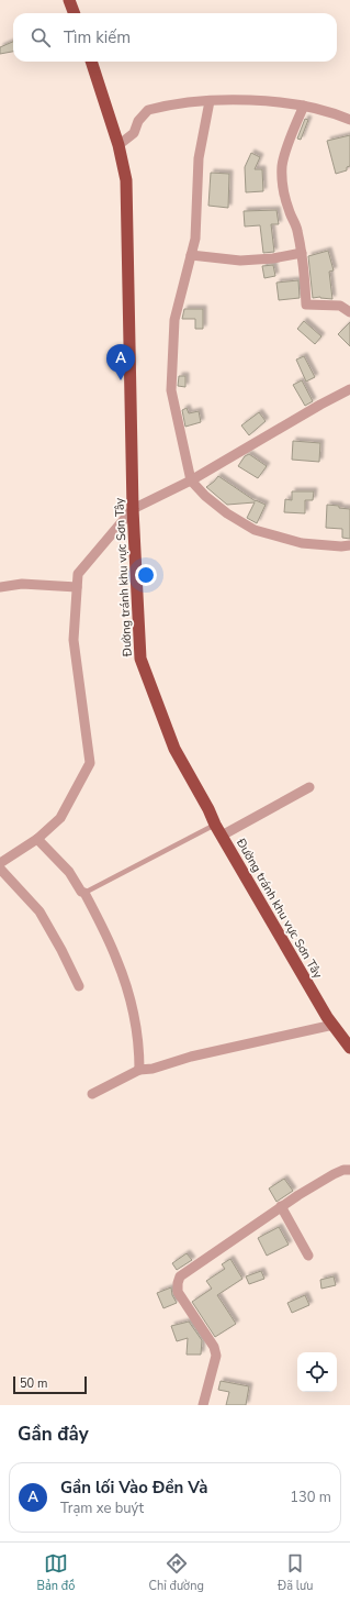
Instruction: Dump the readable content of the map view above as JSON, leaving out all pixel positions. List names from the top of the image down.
{
  "streets": {
    "highway": ["Đường tránh khu vực Sơn Tây"]
  },
  "scale_bar": "50 m",
  "page": {
    "search": "Tìm kiếm",
    "pins": "A",
    "scale": "50 m",
    "heading": "Gần đây",
    "list": [
      {
        "mark": "A",
        "name": "Gần lối Vào Đền Và",
        "note": "Trạm xe buýt",
        "value": "130 m"
      }
    ],
    "nav": ["Bản đồ", "Chỉ đường", "Đã lưu"]
  }
}
